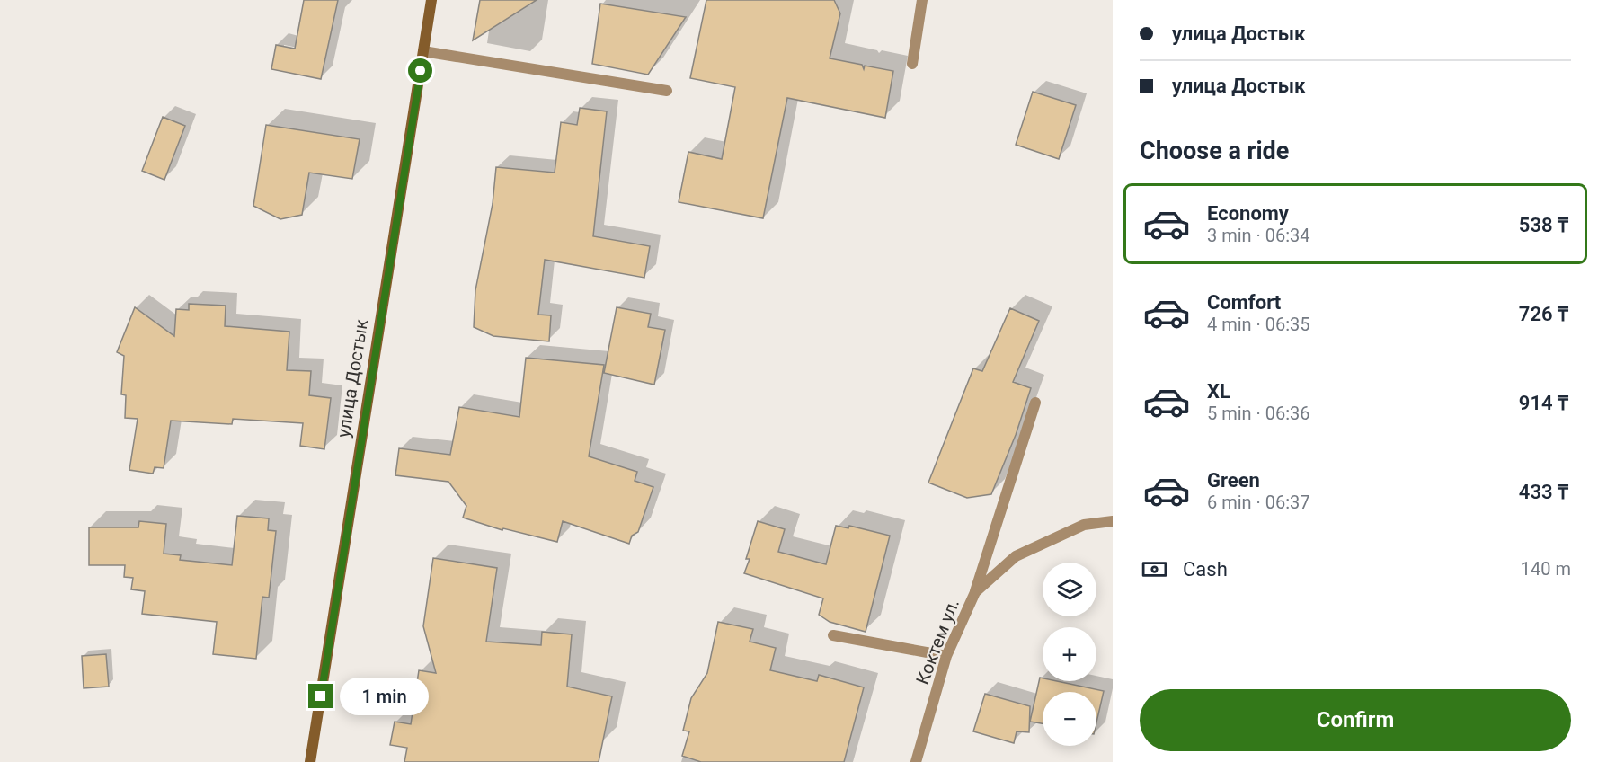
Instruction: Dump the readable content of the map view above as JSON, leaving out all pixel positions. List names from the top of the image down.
{
  "streets": {
    "main road": ["улица Достык"],
    "street": ["Коктем ул."]
  },
  "page": {
    "banner": ["улица Достык", "улица Достык"],
    "heading": "Choose a ride",
    "list": [
      {
        "name": "Economy",
        "note": "3 min · 06:34",
        "value": "538 ₸"
      },
      {
        "name": "Comfort",
        "note": "4 min · 06:35",
        "value": "726 ₸"
      },
      {
        "name": "XL",
        "note": "5 min · 06:36",
        "value": "914 ₸"
      },
      {
        "name": "Green",
        "note": "6 min · 06:37",
        "value": "433 ₸"
      }
    ],
    "pay": ["Cash", "140 m"],
    "map_buttons": ["+", "−"],
    "bubble": "1 min",
    "buttons": "Confirm"
  }
}
